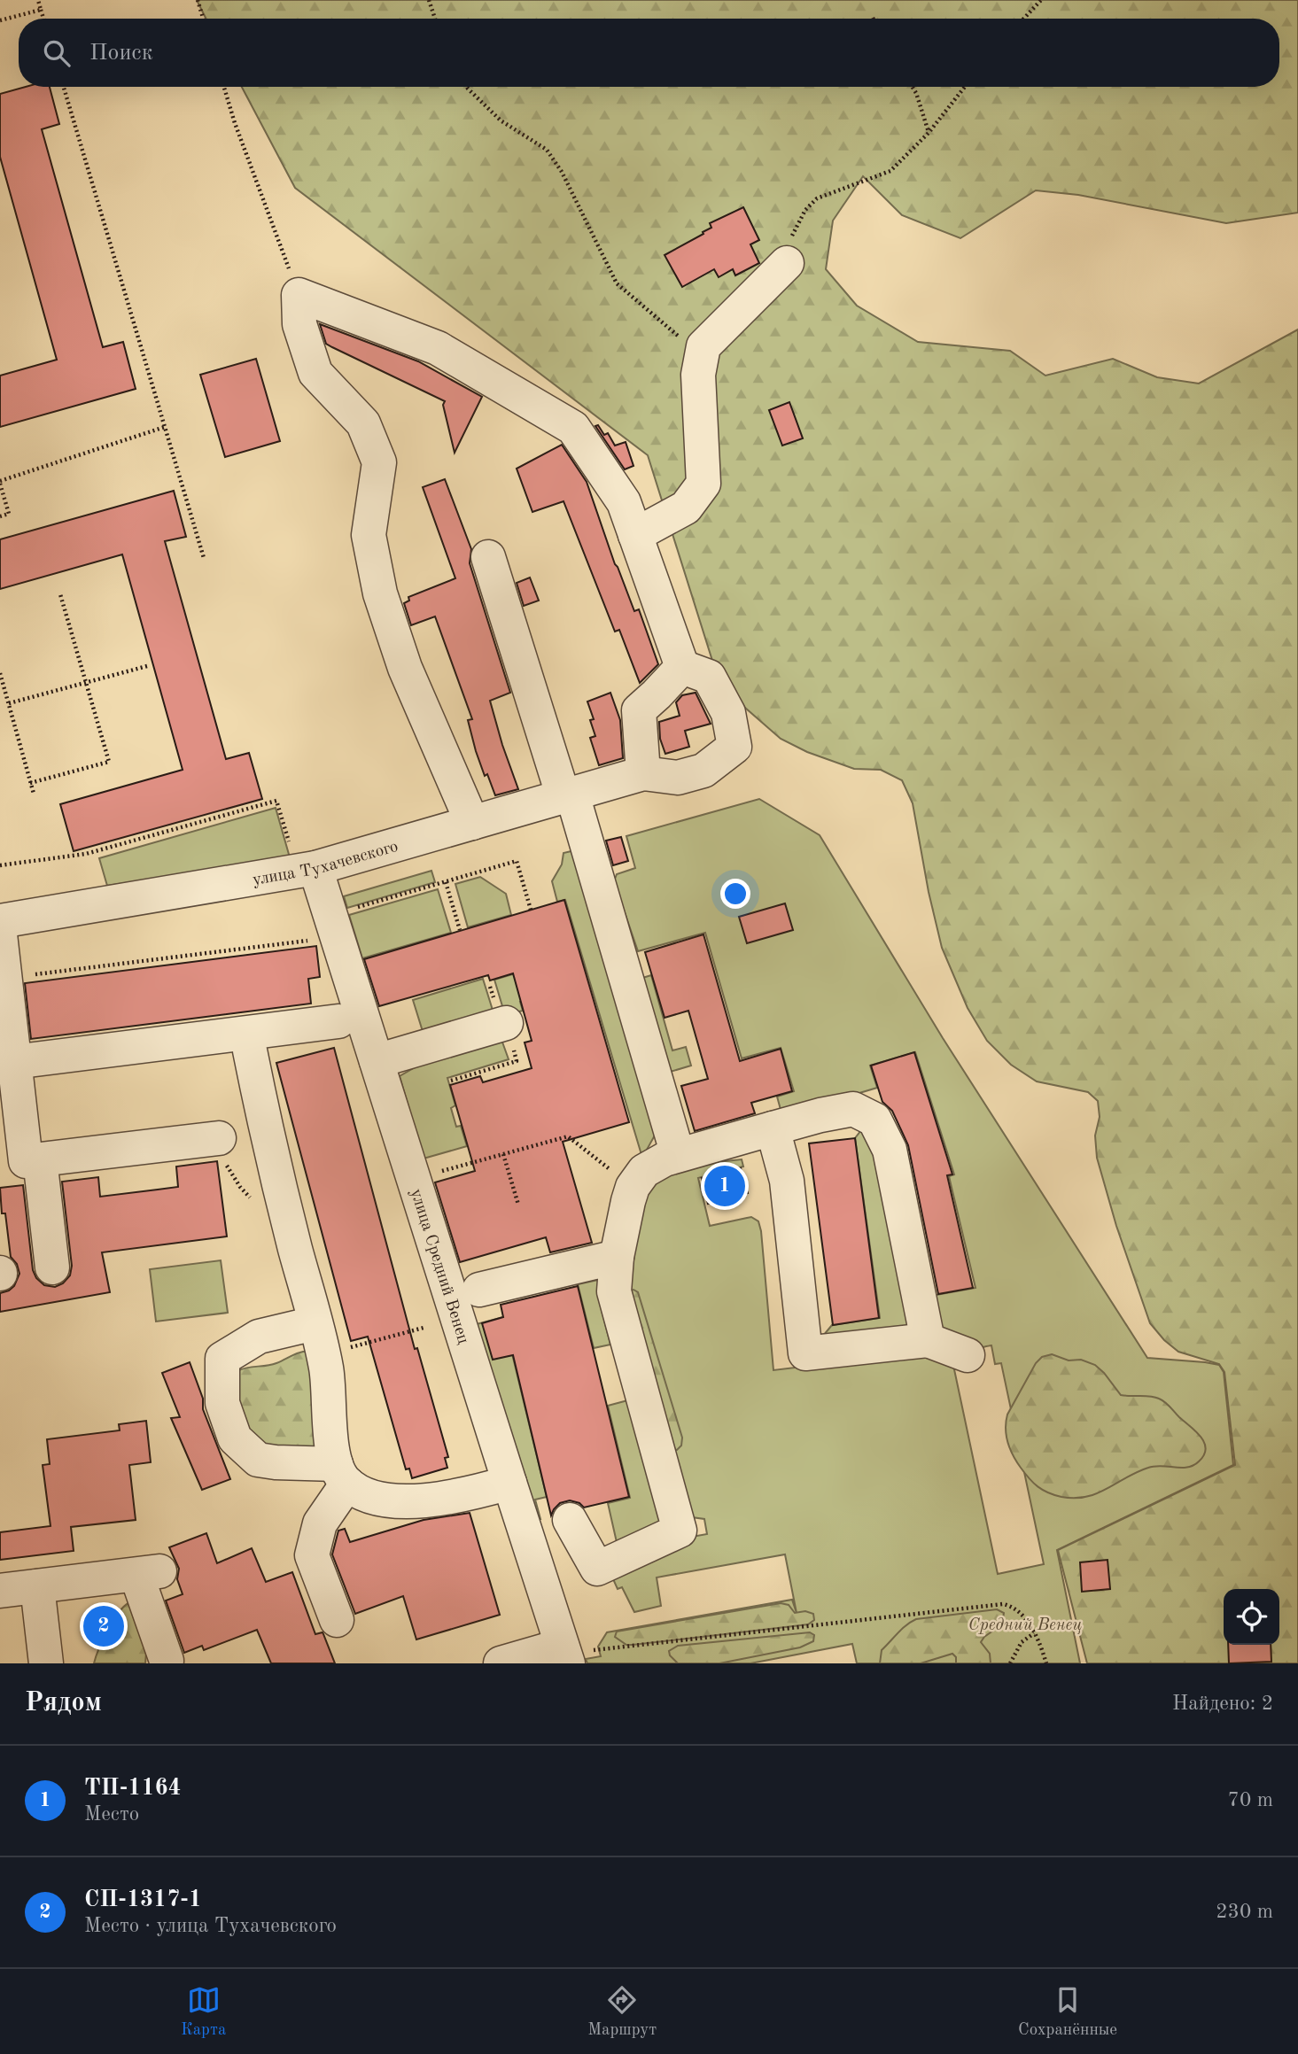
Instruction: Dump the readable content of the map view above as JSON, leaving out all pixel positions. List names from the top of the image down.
{
  "streets": {
    "street": ["улица Тухачевского", "улица Средний Венец"]
  },
  "crossings": [
    ["улица Тухачевского", "улица Средний Венец"]
  ],
  "parks": ["Средний Венец"],
  "page": {
    "search": "Поиск",
    "pins": ["1", "2"],
    "heading": ["Рядом", "Найдено: 2"],
    "list": [
      {
        "mark": "1",
        "name": "ТП-1164",
        "note": "Место",
        "value": "70 m"
      },
      {
        "mark": "2",
        "name": "СП-1317-1",
        "note": "Место · улица Тухачевского",
        "value": "230 m"
      }
    ],
    "nav": ["Карта", "Маршрут", "Сохранённые"]
  }
}
